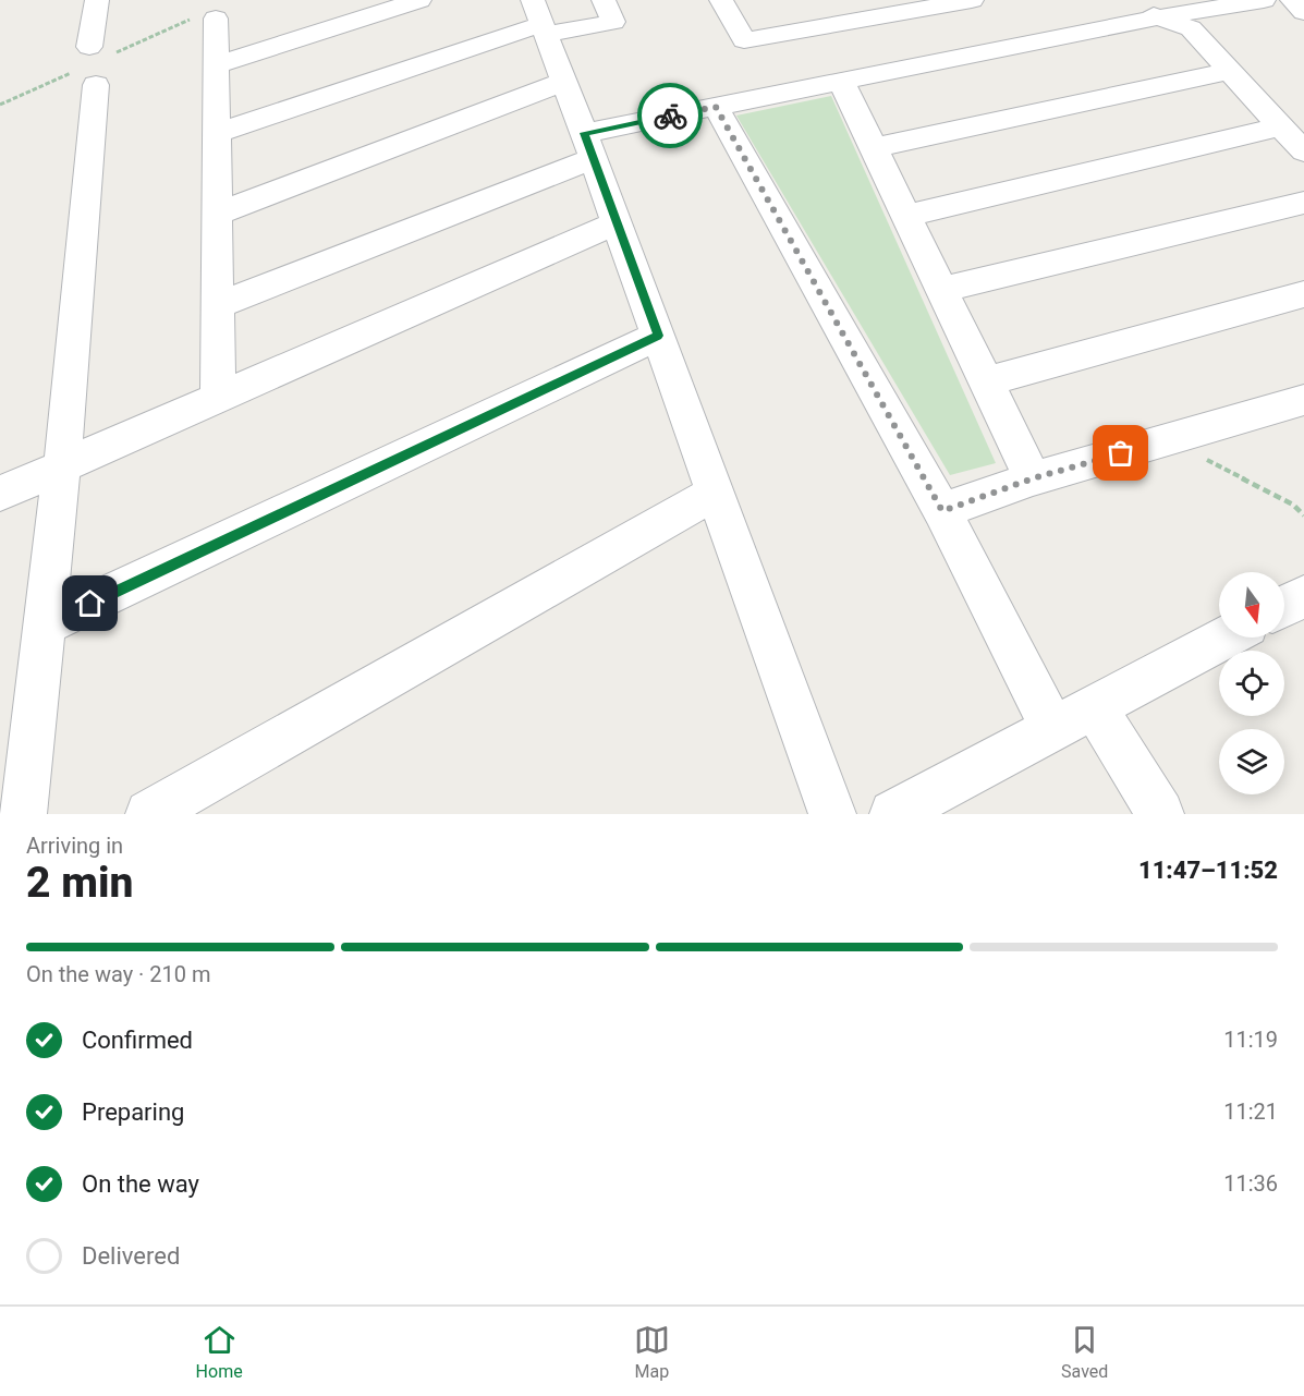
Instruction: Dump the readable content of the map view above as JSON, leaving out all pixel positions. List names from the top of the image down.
{
  "north": "bottom",
  "page": {
    "heading": ["2 min", "Arriving in", "11:47–11:52"],
    "bar": "On the way · 210 m",
    "list": [
      ["Confirmed", "11:19"],
      ["Preparing", "11:21"],
      ["On the way", "11:36"],
      "Delivered"
    ],
    "tabs": ["Home", "Map", "Saved"]
  }
}
